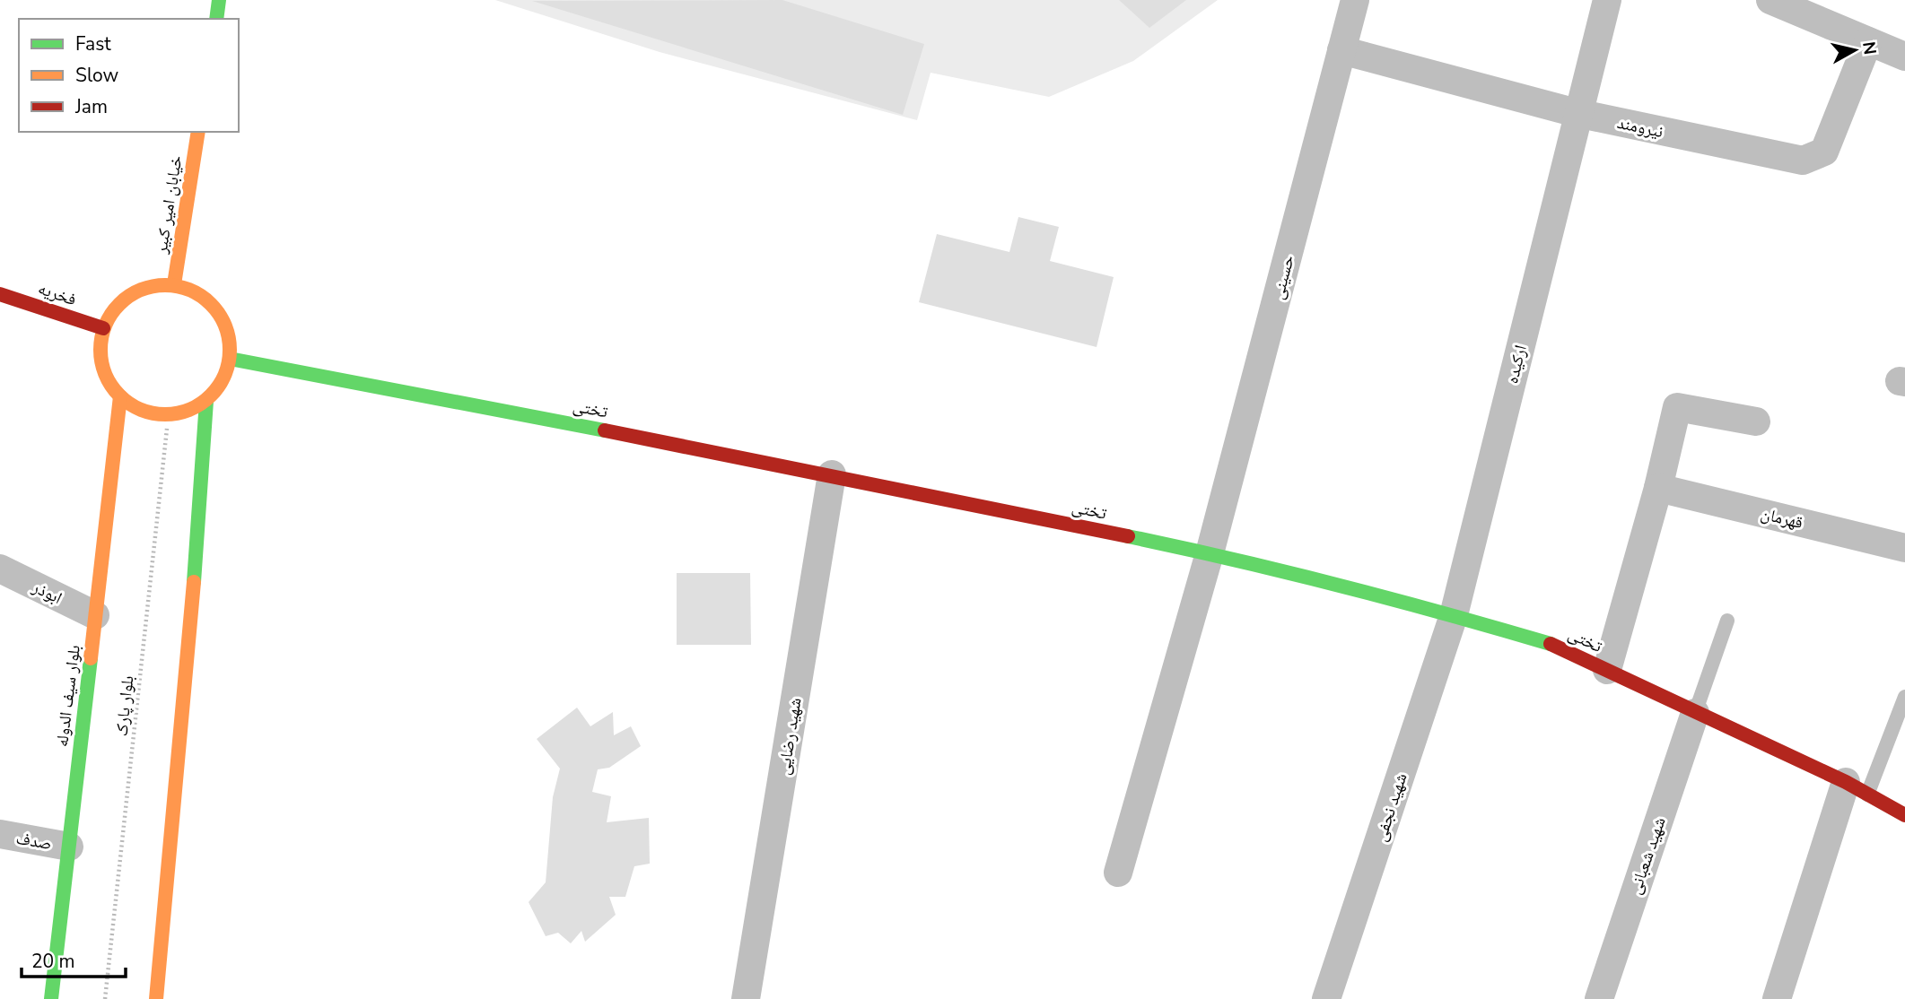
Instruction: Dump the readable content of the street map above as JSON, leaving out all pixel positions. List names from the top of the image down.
{
  "streets": {
    "main road": [
      "خیابان امیر کبیر",
      "فخریه",
      "تختی",
      "بلوار سیف الدوله"
    ],
    "street": [
      "نیرومند",
      "حسینی",
      "ارکیده",
      "قهرمان",
      "ابوذر",
      "شهید رضایی",
      "شهید نجفی",
      "صدف",
      "شهید شعبانی"
    ],
    "path": ["بلوار پارک"]
  },
  "crossings": [
    ["نیرومند", "حسینی"],
    ["نیرومند", "ارکیده"],
    ["خیابان امیر کبیر", "فخریه"],
    ["خیابان امیر کبیر", "تختی"],
    ["خیابان امیر کبیر", "بلوار سیف الدوله"],
    ["خیابان امیر کبیر", "بلوار پارک"],
    ["حسینی", "تختی"],
    ["فخریه", "تختی"],
    ["فخریه", "بلوار سیف الدوله"],
    ["فخریه", "بلوار پارک"],
    ["ارکیده", "تختی"],
    ["ارکیده", "شهید نجفی"],
    ["تختی", "بلوار سیف الدوله"],
    ["تختی", "بلوار پارک"],
    ["تختی", "شهید رضایی"],
    ["تختی", "شهید نجفی"],
    ["تختی", "شهید شعبانی"],
    ["ابوذر", "بلوار سیف الدوله"],
    ["بلوار سیف الدوله", "بلوار پارک"],
    ["بلوار سیف الدوله", "صدف"]
  ],
  "legend": ["Fast", "Slow", "Jam"],
  "scale_bar": "20 m",
  "north": "right"
}
